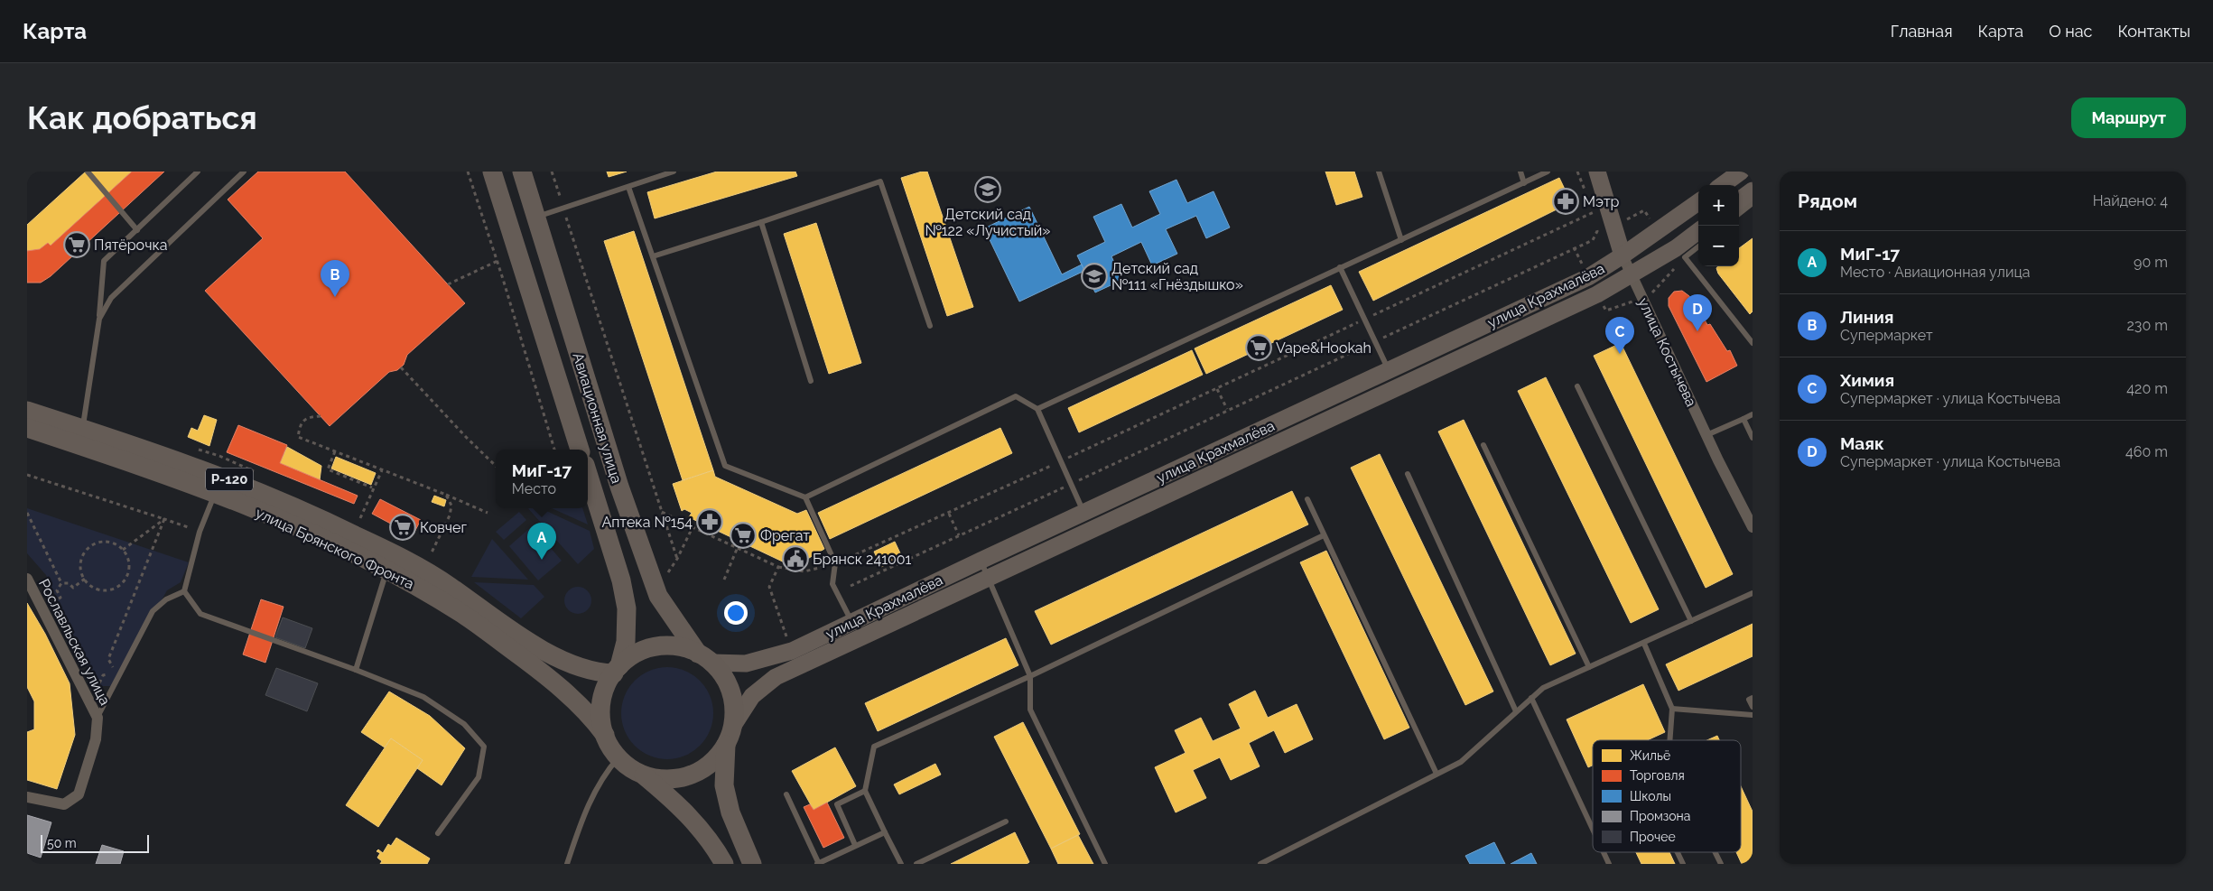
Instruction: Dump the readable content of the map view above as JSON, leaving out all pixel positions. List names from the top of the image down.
{
  "streets": {
    "main road": [
      "улица Крахмалёва",
      "улица Костычева",
      "Авиационная улица",
      "Р-120",
      "улица Брянского Фронта"
    ],
    "street": ["Рославльская улица"]
  },
  "crossings": [
    ["улица Крахмалёва", "улица Костычева"],
    ["улица Крахмалёва", "Авиационная улица"],
    ["улица Крахмалёва", "улица Брянского Фронта"],
    ["Авиационная улица", "улица Брянского Фронта"]
  ],
  "places": {
    "school or university": ["Детский сад №122 «Лучистый»", "Детский сад №111 «Гнёздышко»"],
    "pharmacy": ["Мэтр", "Аптека №154"],
    "supermarket": [
      "Пятёрочка",
      "Vape&Hookah",
      "Ковчег",
      "Фрегат"
    ],
    "public building": ["Брянск 241001"]
  },
  "legend": [
    "Жильё",
    "Торговля",
    "Школы",
    "Промзона",
    "Прочее"
  ],
  "scale_bar": "50 m",
  "page": {
    "header": "Карта",
    "nav": [
      "Главная",
      "Карта",
      "О нас",
      "Контакты"
    ],
    "buttons": "Маршрут",
    "title": "Как добраться",
    "heading": ["Рядом", "Найдено: 4"],
    "map_buttons": ["+", "−"],
    "list": [
      {
        "mark": "A",
        "name": "МиГ-17",
        "note": "Место · Авиационная улица",
        "value": "90 m"
      },
      {
        "mark": "B",
        "name": "Линия",
        "note": "Супермаркет",
        "value": "230 m"
      },
      {
        "mark": "C",
        "name": "Химия",
        "note": "Супермаркет · улица Костычева",
        "value": "420 m"
      },
      {
        "mark": "D",
        "name": "Маяк",
        "note": "Супермаркет · улица Костычева",
        "value": "460 m"
      }
    ],
    "pins": [
      "B",
      "D",
      "C",
      "A"
    ],
    "popup": ["МиГ-17", "Место"],
    "scale": "50 m"
  }
}
